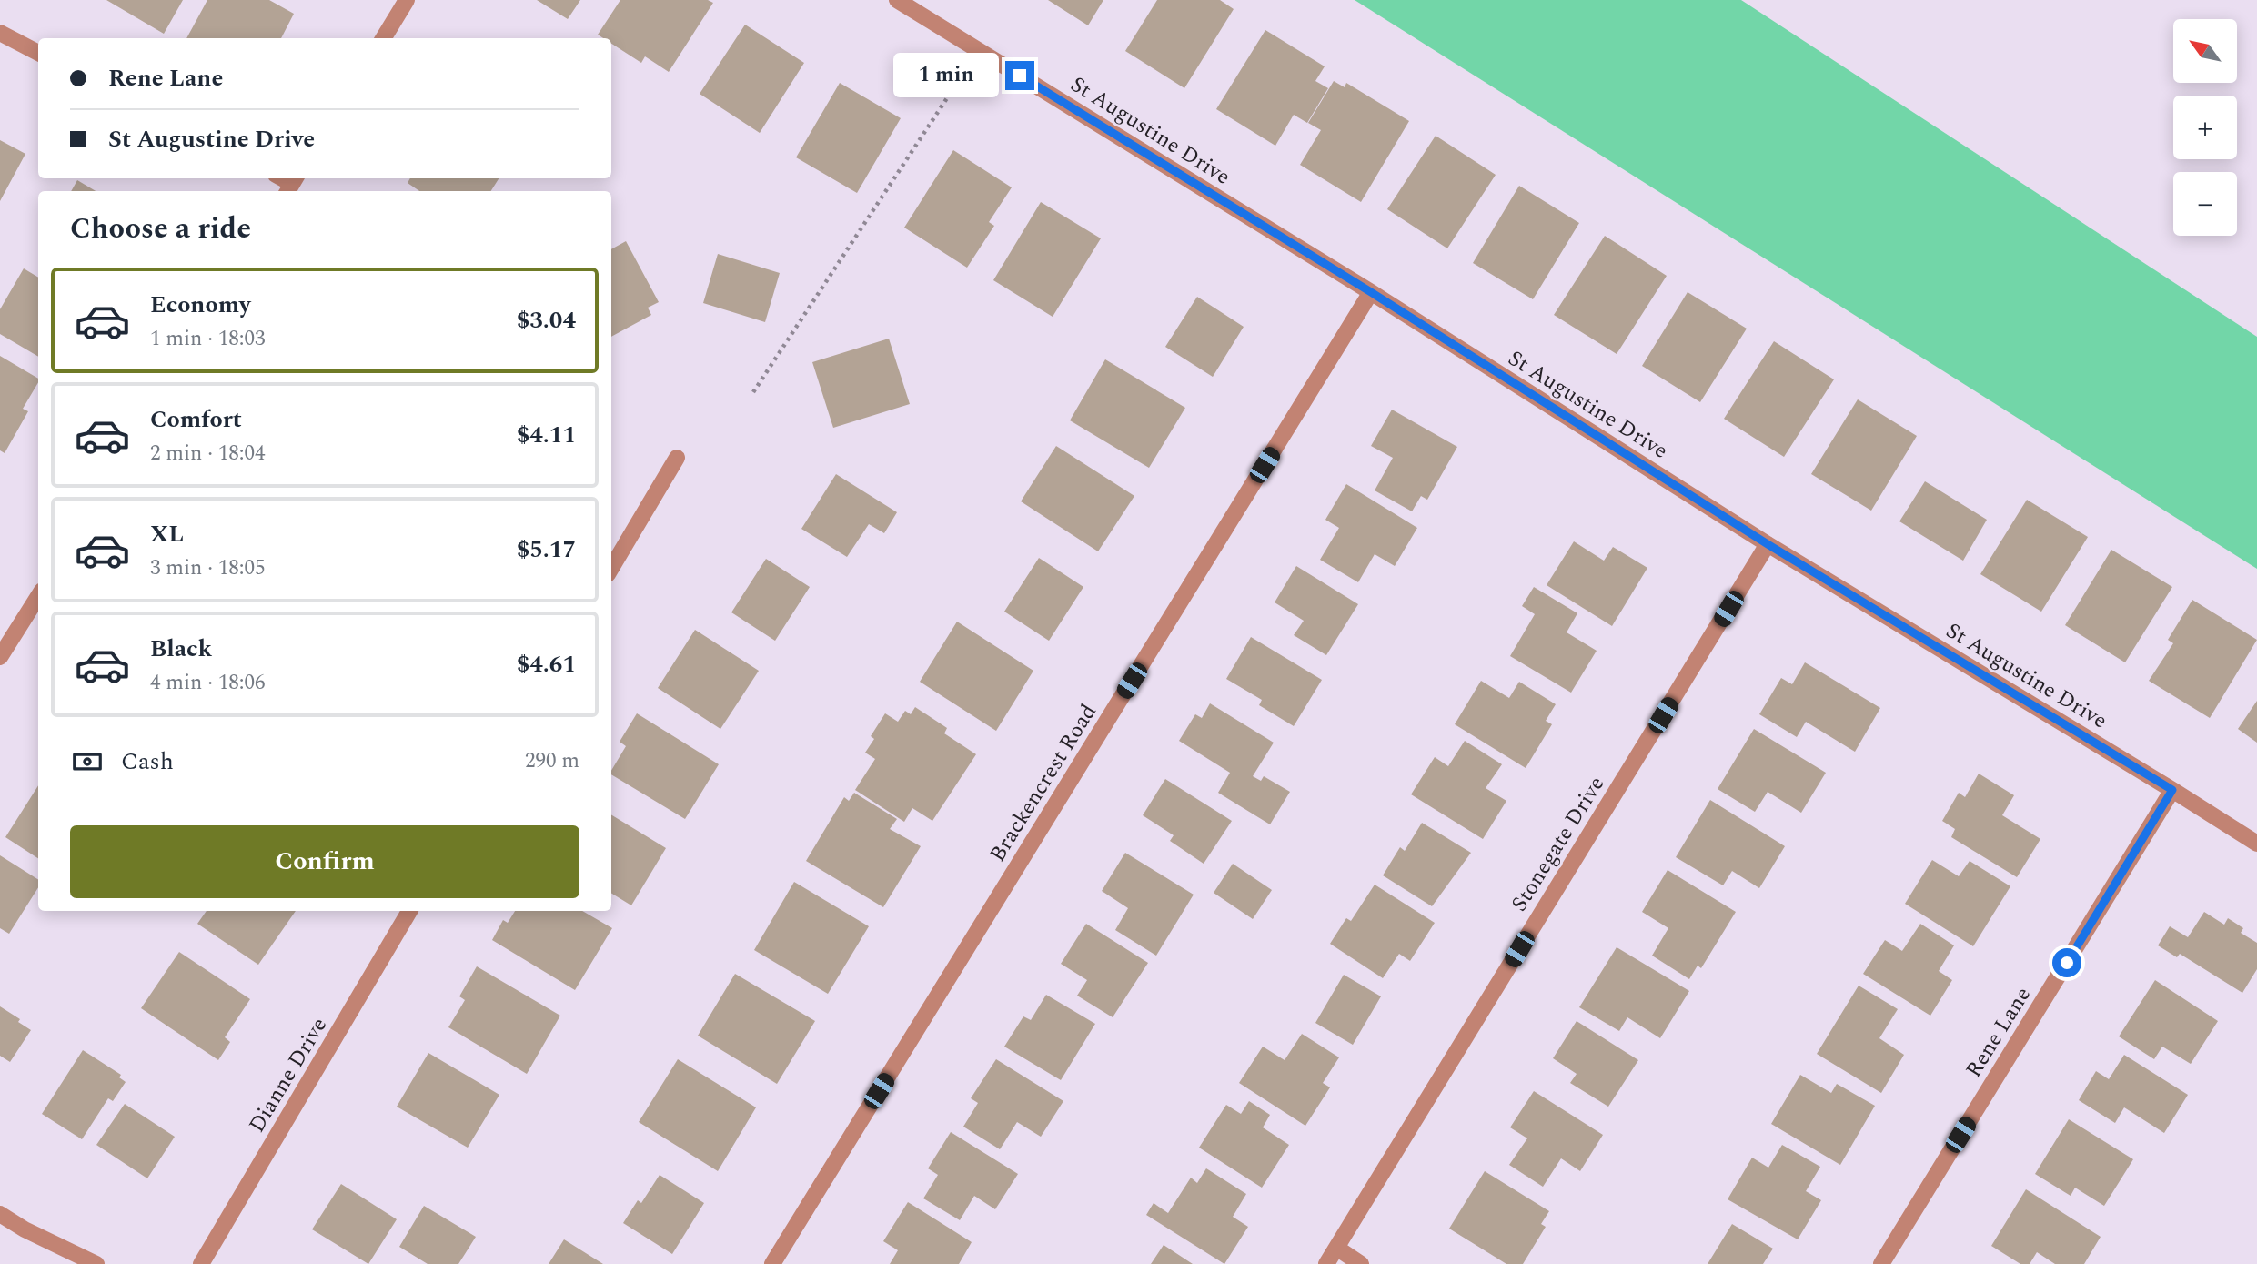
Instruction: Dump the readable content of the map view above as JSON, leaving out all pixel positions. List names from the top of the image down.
{
  "streets": {
    "street": [
      "St Augustine Drive",
      "Brackencrest Road",
      "Stonegate Drive",
      "Rene Lane",
      "Dianne Drive"
    ]
  },
  "crossings": [
    ["St Augustine Drive", "Brackencrest Road"],
    ["St Augustine Drive", "Stonegate Drive"],
    ["St Augustine Drive", "Rene Lane"]
  ],
  "north": "top left",
  "page": {
    "map_buttons": ["+", "−"],
    "banner": ["Rene Lane", "St Augustine Drive"],
    "bubble": "1 min",
    "heading": "Choose a ride",
    "list": [
      {
        "name": "Economy",
        "note": "1 min · 18:03",
        "value": "$3.04"
      },
      {
        "name": "Comfort",
        "note": "2 min · 18:04",
        "value": "$4.11"
      },
      {
        "name": "XL",
        "note": "3 min · 18:05",
        "value": "$5.17"
      },
      {
        "name": "Black",
        "note": "4 min · 18:06",
        "value": "$4.61"
      }
    ],
    "pay": ["Cash", "290 m"],
    "buttons": "Confirm"
  }
}
